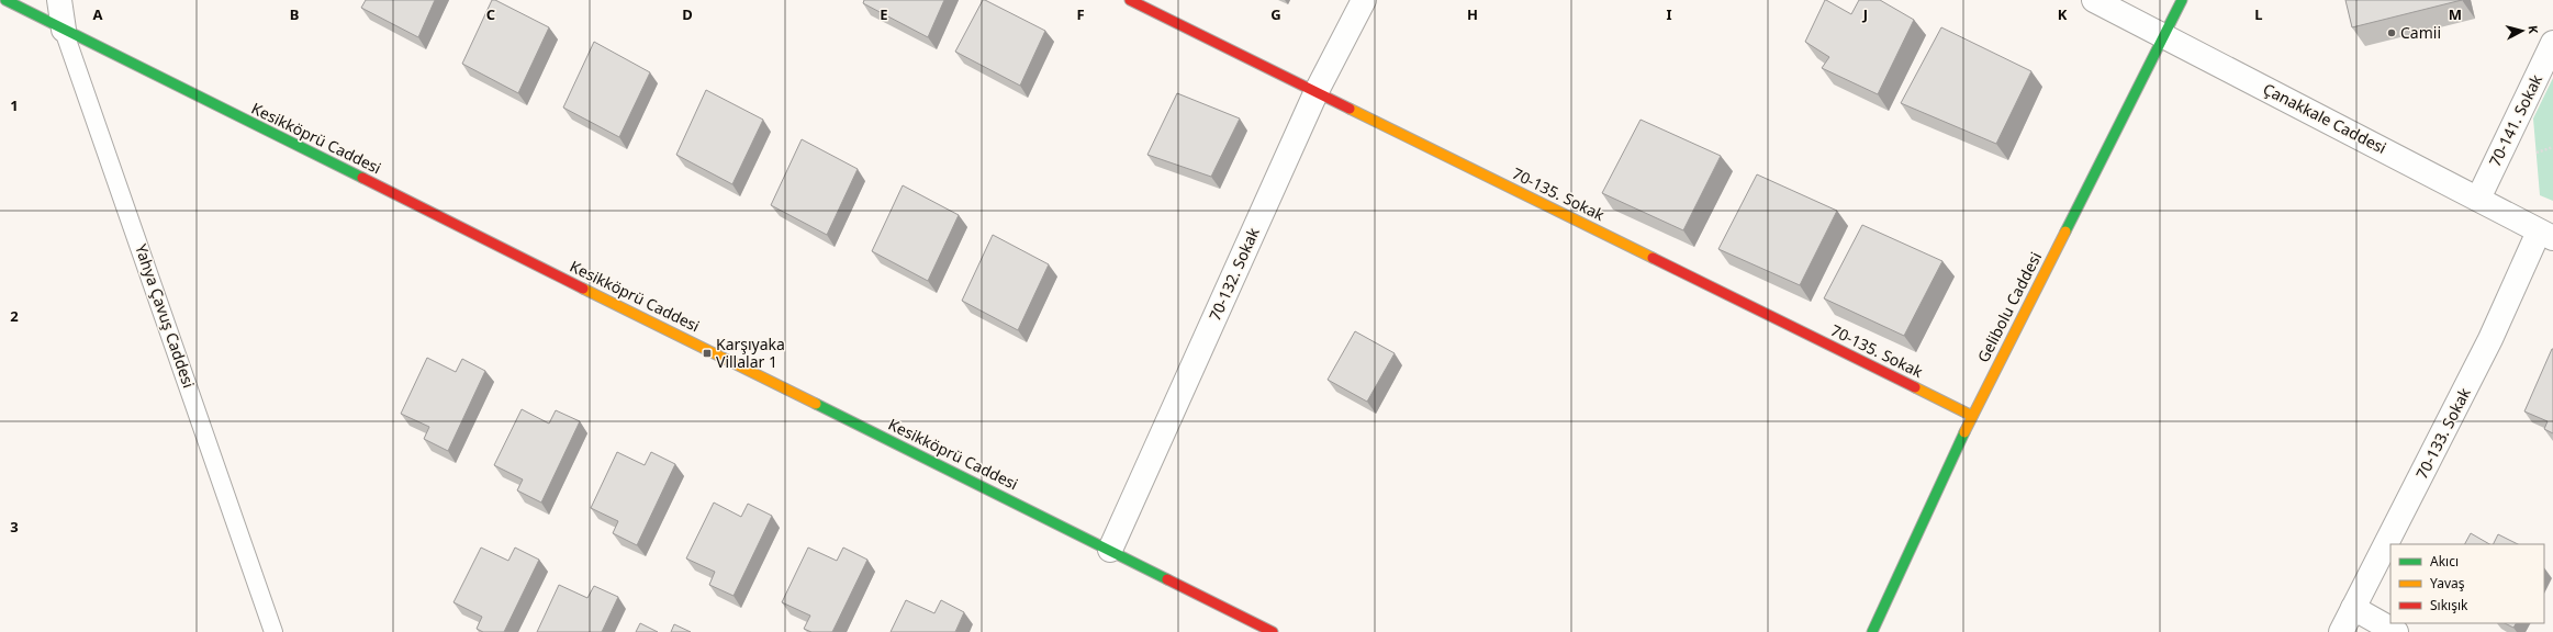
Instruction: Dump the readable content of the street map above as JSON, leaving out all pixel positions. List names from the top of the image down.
{
  "streets": {
    "street": [
      "Çanakkale Caddesi",
      "70-141. Sokak",
      "Kesikköprü Caddesi",
      "70-135. Sokak",
      "70-132. Sokak",
      "Gelibolu Caddesi",
      "Yahya Çavuş Caddesi",
      "70-133. Sokak"
    ]
  },
  "crossings": [
    ["Çanakkale Caddesi", "70-141. Sokak"],
    ["Çanakkale Caddesi", "Gelibolu Caddesi"],
    ["Çanakkale Caddesi", "70-133. Sokak"],
    ["Kesikköprü Caddesi", "70-132. Sokak"],
    ["Kesikköprü Caddesi", "Yahya Çavuş Caddesi"],
    ["70-135. Sokak", "70-132. Sokak"],
    ["70-135. Sokak", "Gelibolu Caddesi"]
  ],
  "places": {
    "other": ["Camii"],
    "transit": ["Karşıyaka Villalar 1"]
  },
  "legend": ["Akıcı", "Yavaş", "Sıkışık"],
  "north": "right",
  "grid": {
    "columns": [
      "A",
      "B",
      "C",
      "D",
      "E",
      "F",
      "G",
      "H",
      "I",
      "J",
      "K",
      "L",
      "M"
    ],
    "rows": ["1", "2", "3"]
  }
}
